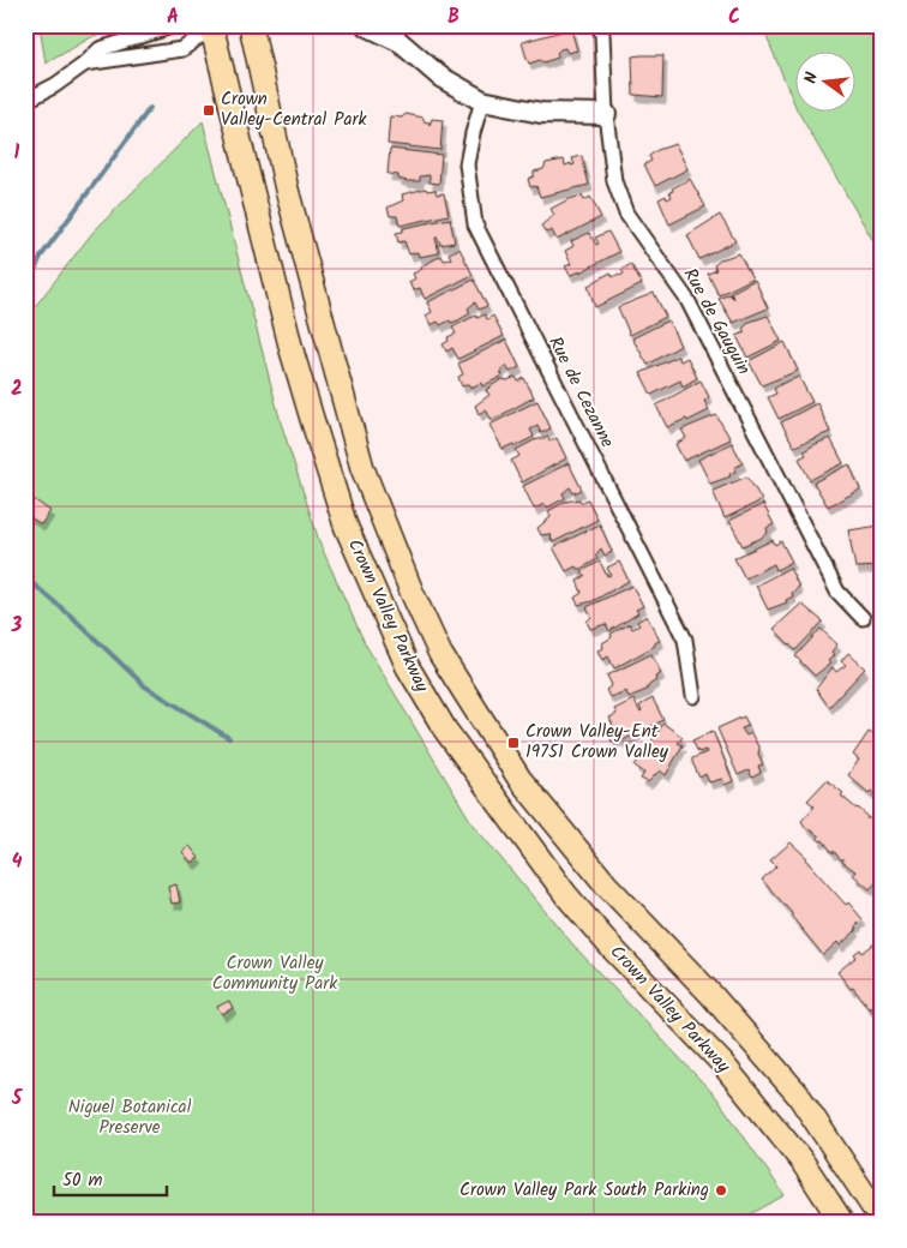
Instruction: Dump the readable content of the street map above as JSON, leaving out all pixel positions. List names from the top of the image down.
{
  "streets": {
    "main road": ["Crown Valley Parkway"],
    "street": ["Rue de Gauguin", "Rue de Cezanne"]
  },
  "parks": ["Crown Valley Community Park", "Niguel Botanical Preserve"],
  "places": {
    "transit": ["Crown Valley-Central Park", "Crown Valley-Ent 19751 Crown Valley"],
    "other": ["Crown Valley Park South Parking"]
  },
  "scale_bar": "50 m",
  "north": "left",
  "grid": {
    "columns": ["A", "B", "C"],
    "rows": [
      "1",
      "2",
      "3",
      "4",
      "5"
    ]
  }
}
